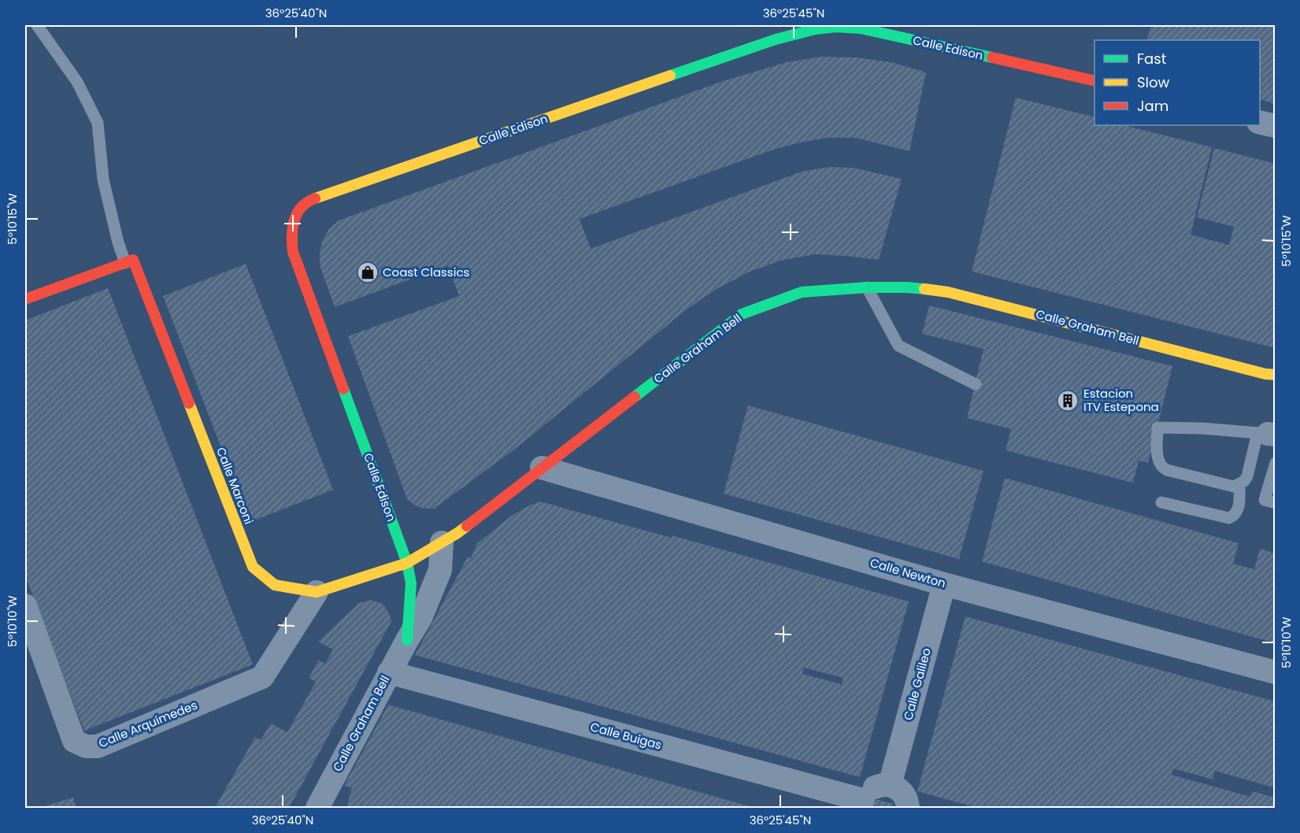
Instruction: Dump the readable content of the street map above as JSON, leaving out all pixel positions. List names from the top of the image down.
{
  "streets": {
    "street": [
      "Calle Edison",
      "Calle Graham Bell",
      "Calle Marconi",
      "Calle Newton",
      "Calle Galileo",
      "Calle Arquímedes",
      "Calle Buigas"
    ]
  },
  "crossings": [
    ["Calle Edison", "Calle Graham Bell"],
    ["Calle Edison", "Calle Marconi"],
    ["Calle Graham Bell", "Calle Marconi"],
    ["Calle Graham Bell", "Calle Newton"],
    ["Calle Graham Bell", "Calle Buigas"],
    ["Calle Marconi", "Calle Arquímedes"],
    ["Calle Newton", "Calle Galileo"]
  ],
  "places": {
    "shop": ["Coast Classics"],
    "building": ["Estacion ITV Estepona"]
  },
  "legend": ["Fast", "Slow", "Jam"],
  "coordinates": [
    "36°25'40\"N",
    "36°25'45\"N",
    "5°10'15\"W",
    "5°10'10\"W"
  ]
}
